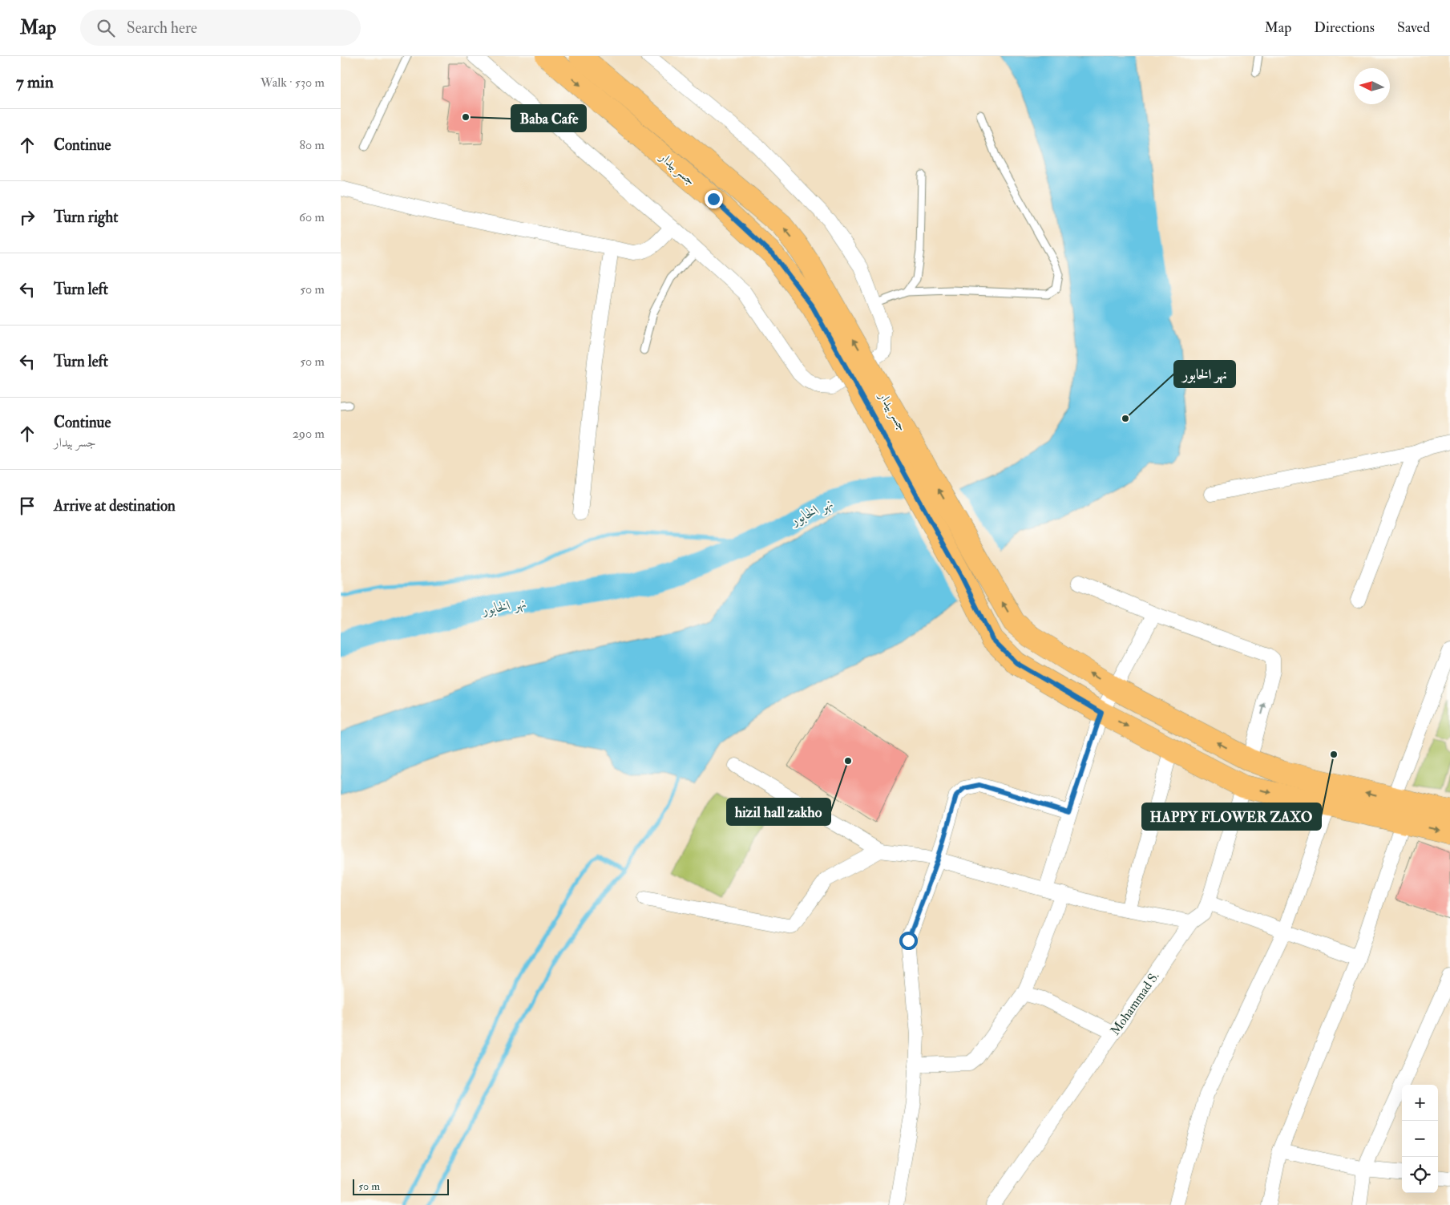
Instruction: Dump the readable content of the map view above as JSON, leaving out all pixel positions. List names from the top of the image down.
{
  "streets": {
    "main road": ["جسر بيدار"],
    "street": ["Mohammad S."]
  },
  "crossings": [
    ["جسر بيدار", "Mohammad S."]
  ],
  "water": ["نهر الخابور"],
  "places": [
    "Baba Cafe",
    "نهر الخابور",
    "HAPPY FLOWER ZAXO",
    "hizil hall zakho"
  ],
  "scale_bar": "50 m",
  "north": "left",
  "page": {
    "header": "Map",
    "search": "Search here",
    "nav": ["Map", "Directions", "Saved"],
    "heading": ["7 min", "Walk · 530 m"],
    "list": [
      ["Continue", "80 m"],
      ["Turn right", "60 m"],
      ["Turn left", "50 m"],
      ["Turn left", "50 m"],
      ["Continue", "جسر بيدار", "290 m"],
      "Arrive at destination"
    ],
    "map_buttons": ["+", "−"],
    "scale": "50 m"
  }
}
